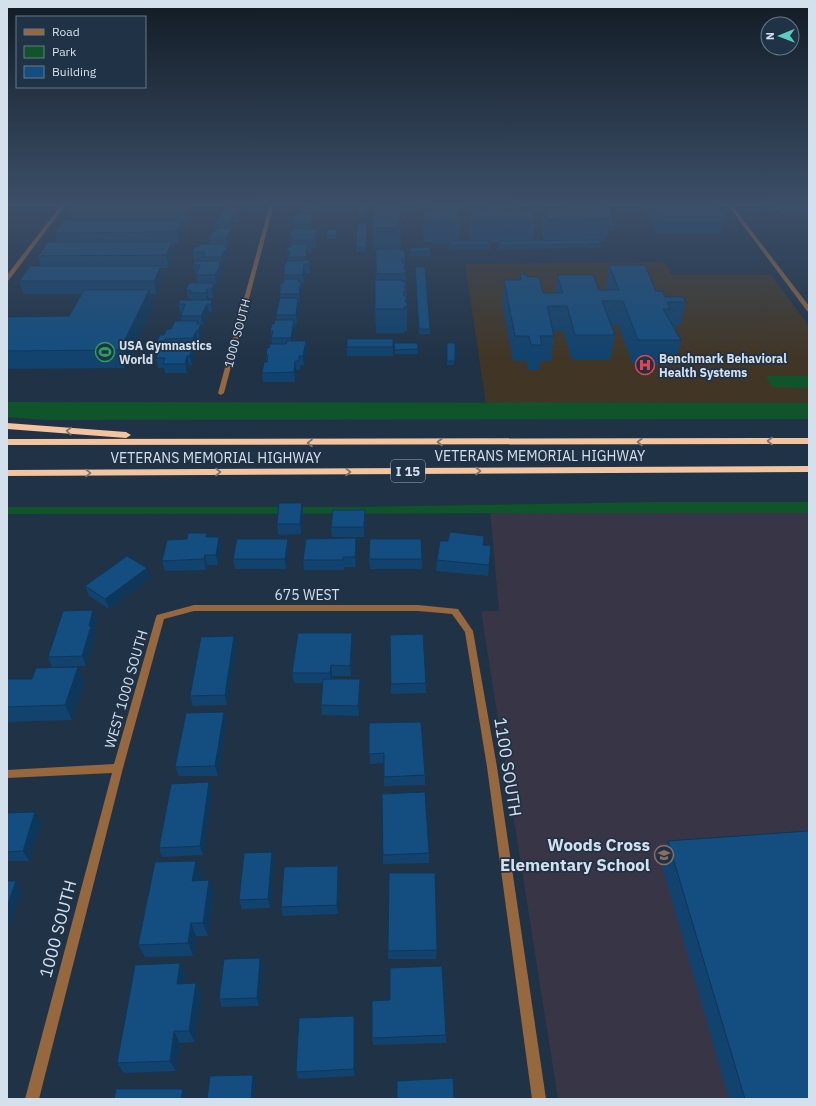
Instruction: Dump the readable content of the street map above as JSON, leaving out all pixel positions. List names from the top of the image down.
{
  "streets": {
    "highway": ["VETERANS MEMORIAL HIGHWAY", "I 15"],
    "street": [
      "1000 SOUTH",
      "675 WEST",
      "WEST 1000 SOUTH",
      "1100 SOUTH"
    ]
  },
  "crossings": [
    ["1000 SOUTH", "WEST 1000 SOUTH"],
    ["675 WEST", "WEST 1000 SOUTH"],
    ["675 WEST", "1100 SOUTH"]
  ],
  "places": {
    "sports": ["USA Gymnastics World"],
    "hospital": ["Benchmark Behavioral Health Systems"],
    "school or university": ["Woods Cross Elementary School"]
  },
  "legend": ["Road", "Park", "Building"],
  "north": "left"
}
